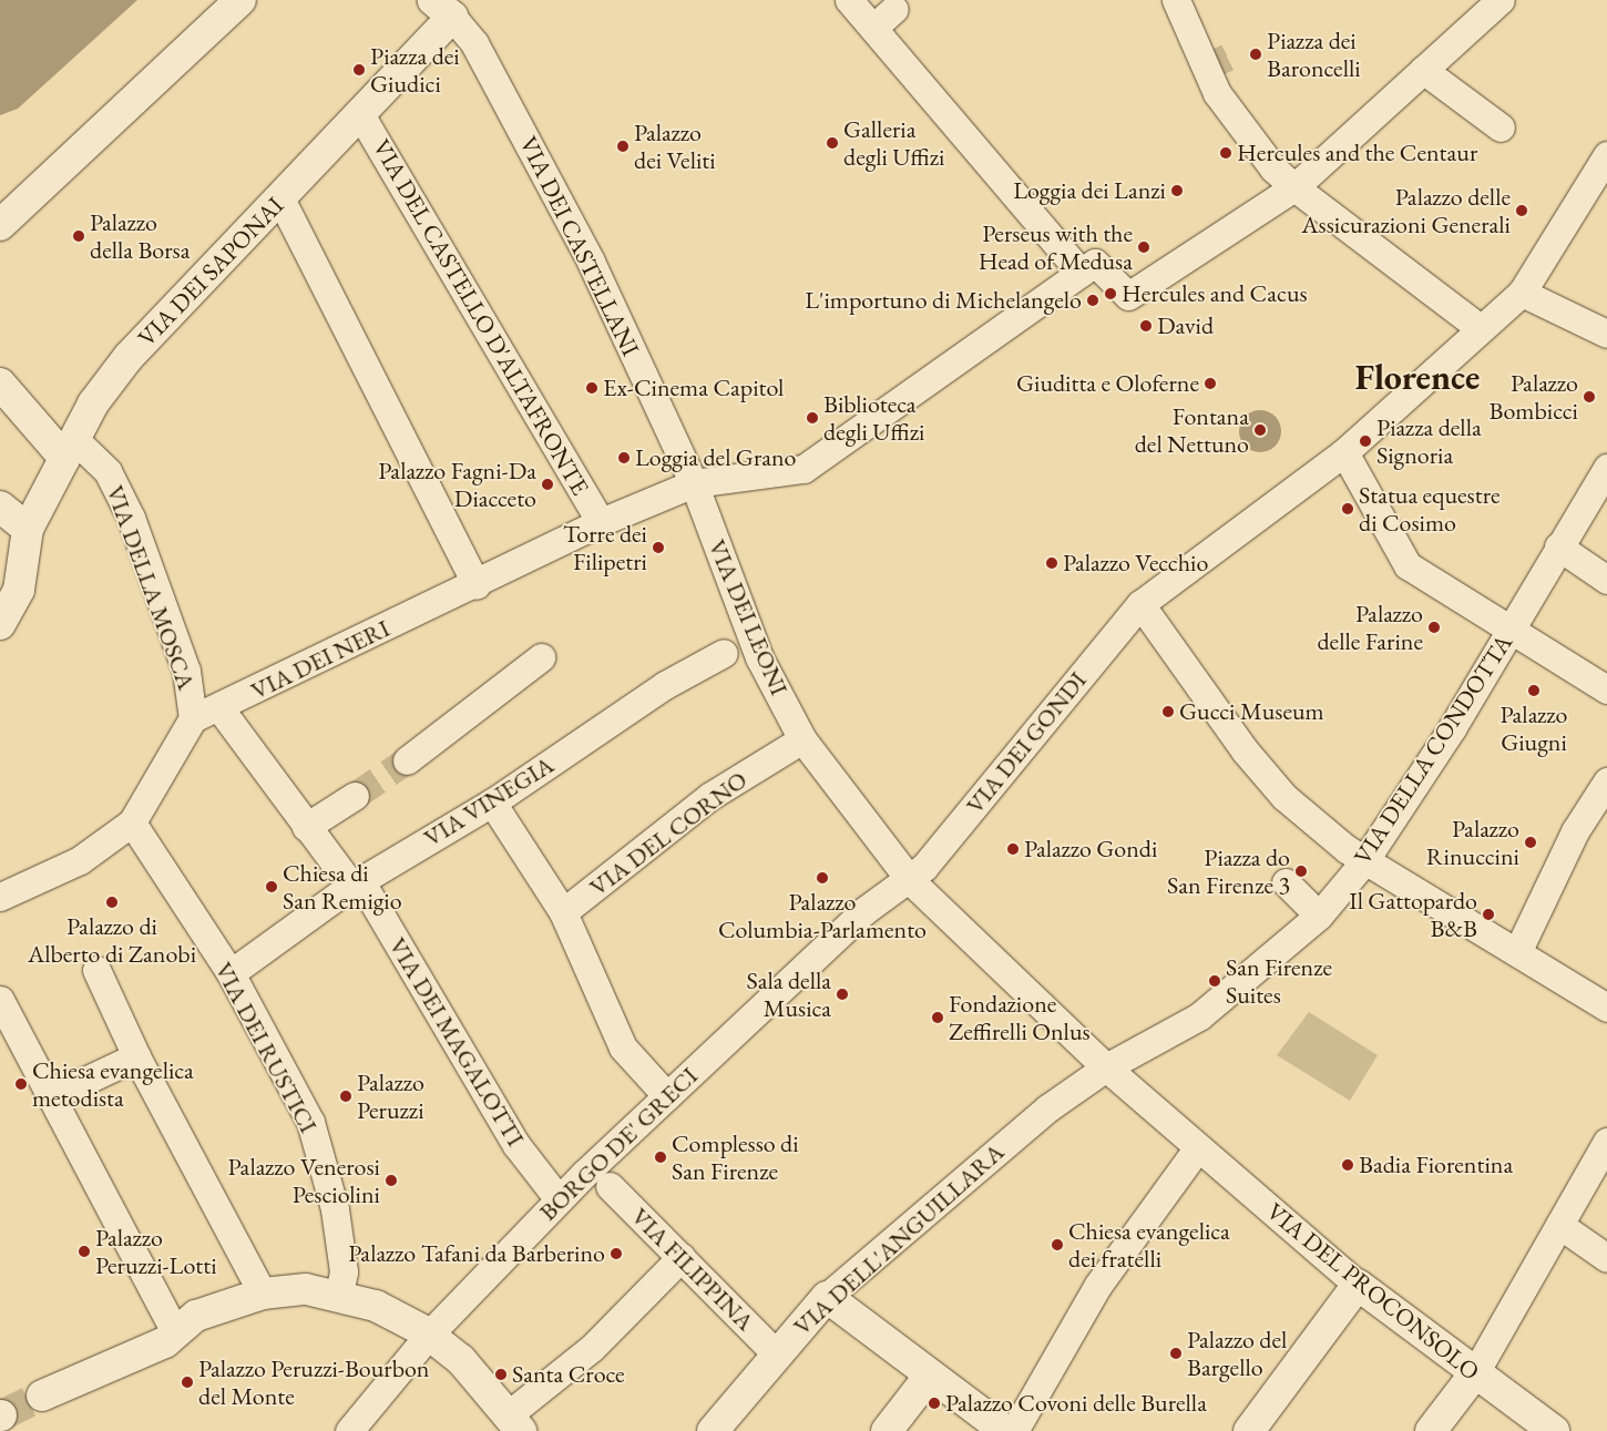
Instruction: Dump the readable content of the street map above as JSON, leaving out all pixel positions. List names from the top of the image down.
{
  "streets": {
    "street": [
      "VIA DEI CASTELLANI",
      "VIA DEI SAPONAI",
      "VIA DEL CASTELLO D'ALTAFRONTE",
      "VIA DELLA MOSCA",
      "VIA DEI LEONI",
      "VIA DEI NERI",
      "VIA DEI GONDI",
      "VIA DELLA CONDOTTA",
      "VIA VINEGIA",
      "VIA DEL CORNO",
      "VIA DEI MAGALOTTI",
      "VIA DEI RUSTICI",
      "BORGO DE' GRECI",
      "VIA DELL'ANGUILLARA",
      "VIA FILIPPINA",
      "VIA DEL PROCONSOLO"
    ]
  },
  "crossings": [
    ["VIA DEI CASTELLANI", "VIA DEI LEONI"],
    ["VIA DEI CASTELLANI", "VIA DEI NERI"],
    ["VIA DEI SAPONAI", "VIA DEL CASTELLO D'ALTAFRONTE"],
    ["VIA DEI SAPONAI", "VIA DELLA MOSCA"],
    ["VIA DEL CASTELLO D'ALTAFRONTE", "VIA DEI NERI"],
    ["VIA DELLA MOSCA", "VIA DEI NERI"],
    ["VIA DEI LEONI", "VIA DEI NERI"],
    ["VIA DEI LEONI", "VIA DEI GONDI"],
    ["VIA DEI LEONI", "VIA DELLA CONDOTTA"],
    ["VIA DEI LEONI", "VIA VINEGIA"],
    ["VIA DEI LEONI", "VIA DEL CORNO"],
    ["VIA DEI LEONI", "BORGO DE' GRECI"],
    ["VIA DEI LEONI", "VIA DELL'ANGUILLARA"],
    ["VIA DEI LEONI", "VIA DEL PROCONSOLO"],
    ["VIA DEI NERI", "VIA DEI MAGALOTTI"],
    ["VIA DEI GONDI", "BORGO DE' GRECI"],
    ["VIA DELLA CONDOTTA", "VIA DELL'ANGUILLARA"],
    ["VIA DELLA CONDOTTA", "VIA DEL PROCONSOLO"],
    ["VIA VINEGIA", "VIA DEI MAGALOTTI"],
    ["VIA VINEGIA", "VIA DEI RUSTICI"],
    ["VIA DEI MAGALOTTI", "BORGO DE' GRECI"],
    ["BORGO DE' GRECI", "VIA FILIPPINA"],
    ["VIA DELL'ANGUILLARA", "VIA FILIPPINA"],
    ["VIA DELL'ANGUILLARA", "VIA DEL PROCONSOLO"]
  ],
  "districts": ["Florence"],
  "places": [
    "Piazza dei Baroncelli",
    "Piazza dei Giudici",
    "Galleria degli Uffizi",
    "Palazzo dei Veliti",
    "Hercules and the Centaur",
    "Loggia dei Lanzi",
    "Palazzo delle Assicurazioni Generali",
    "Palazzo della Borsa",
    "Perseus with the Head of Medusa",
    "Hercules and Cacus",
    "L'importuno di Michelangelo",
    "David",
    "Giuditta e Oloferne",
    "Ex-Cinema Capitol",
    "Palazzo Bombicci",
    "Biblioteca degli Uffizi",
    "Fontana del Nettuno",
    "Piazza della Signoria",
    "Loggia del Grano",
    "Palazzo Fagni-Da Diacceto",
    "Statua equestre di Cosimo",
    "Torre dei Filipetri",
    "Palazzo Vecchio",
    "Palazzo delle Farine",
    "Palazzo Giugni",
    "Gucci Museum",
    "Palazzo Rinuccini",
    "Palazzo Gondi",
    "Piazza do San Firenze 3",
    "Palazzo Columbia-Parlamento",
    "Chiesa di San Remigio",
    "Palazzo di Alberto di Zanobi",
    "Il Gattopardo B&B",
    "San Firenze Suites",
    "Sala della Musica",
    "Fondazione Zeffirelli Onlus",
    "Chiesa evangelica metodista",
    "Palazzo Peruzzi",
    "Complesso di San Firenze",
    "Badia Fiorentina",
    "Palazzo Venerosi Pesciolini",
    "Chiesa evangelica dei fratelli",
    "Palazzo Peruzzi-Lotti",
    "Palazzo Tafani da Barberino",
    "Palazzo del Bargello",
    "Santa Croce",
    "Palazzo Peruzzi-Bourbon del Monte",
    "Palazzo Covoni delle Burella"
  ]
}
